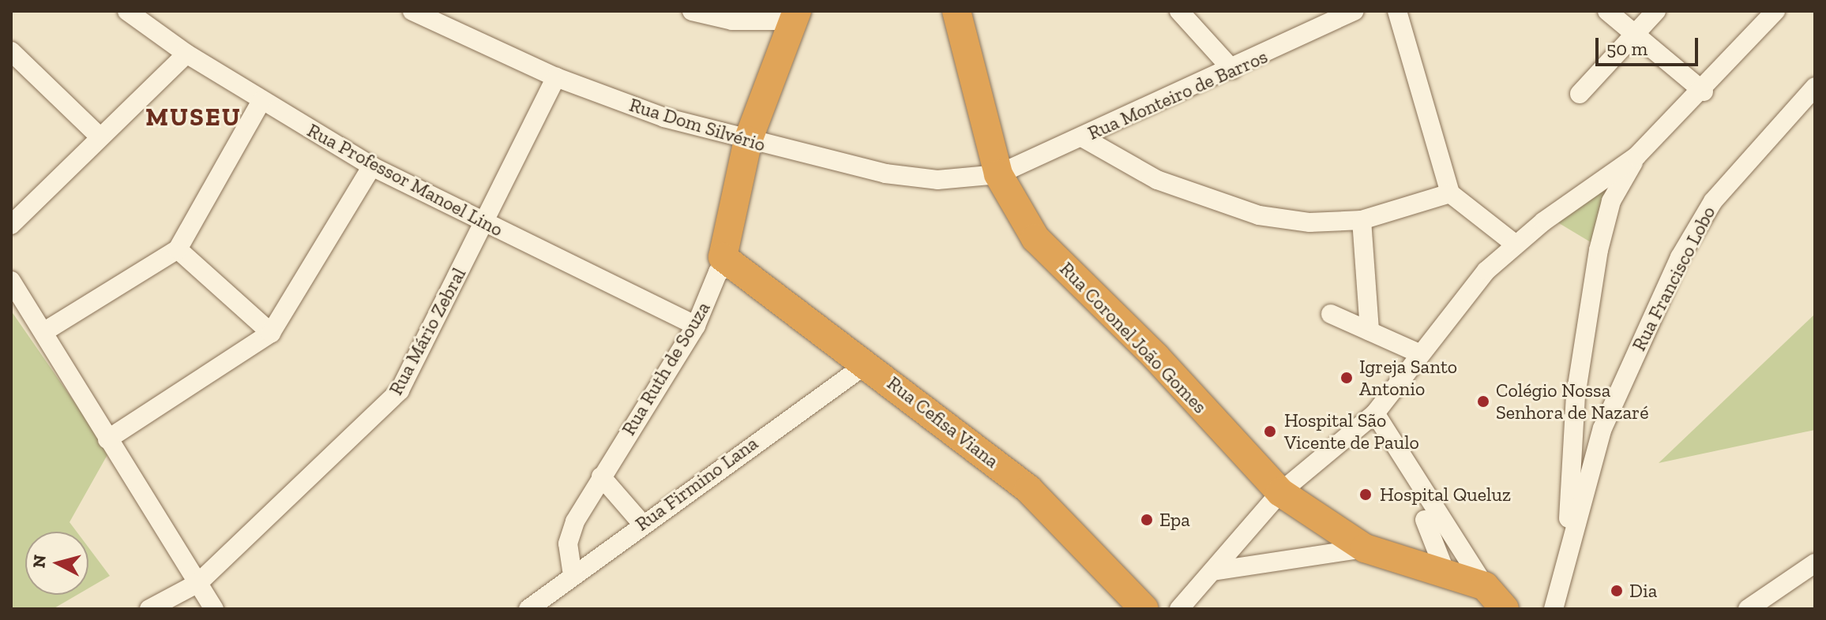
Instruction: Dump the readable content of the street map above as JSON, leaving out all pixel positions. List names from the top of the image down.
{
  "streets": {
    "highway": ["Rua Coronel João Gomes", "Rua Ruth de Souza", "Rua Cefisa Viana"],
    "street": [
      "Rua Monteiro de Barros",
      "Rua Dom Silvério",
      "Rua Professor Manoel Lino",
      "Rua Francisco Lobo",
      "Rua Mário Zebral",
      "Rua Firmino Lana"
    ]
  },
  "crossings": [
    ["Rua Monteiro de Barros", "Rua Dom Silvério"],
    ["Rua Monteiro de Barros", "Rua Coronel João Gomes"],
    ["Rua Dom Silvério", "Rua Mário Zebral"],
    ["Rua Dom Silvério", "Rua Coronel João Gomes"],
    ["Rua Dom Silvério", "Rua Ruth de Souza"],
    ["Rua Professor Manoel Lino", "Rua Mário Zebral"],
    ["Rua Professor Manoel Lino", "Rua Ruth de Souza"],
    ["Rua Ruth de Souza", "Rua Cefisa Viana"],
    ["Rua Ruth de Souza", "Rua Firmino Lana"],
    ["Rua Cefisa Viana", "Rua Firmino Lana"]
  ],
  "districts": ["MUSEU"],
  "places": [
    "Igreja Santo Antonio",
    "Colégio Nossa Senhora de Nazaré",
    "Hospital São Vicente de Paulo",
    "Hospital Queluz",
    "Epa",
    "Dia"
  ],
  "scale_bar": "50 m",
  "north": "left"
}
